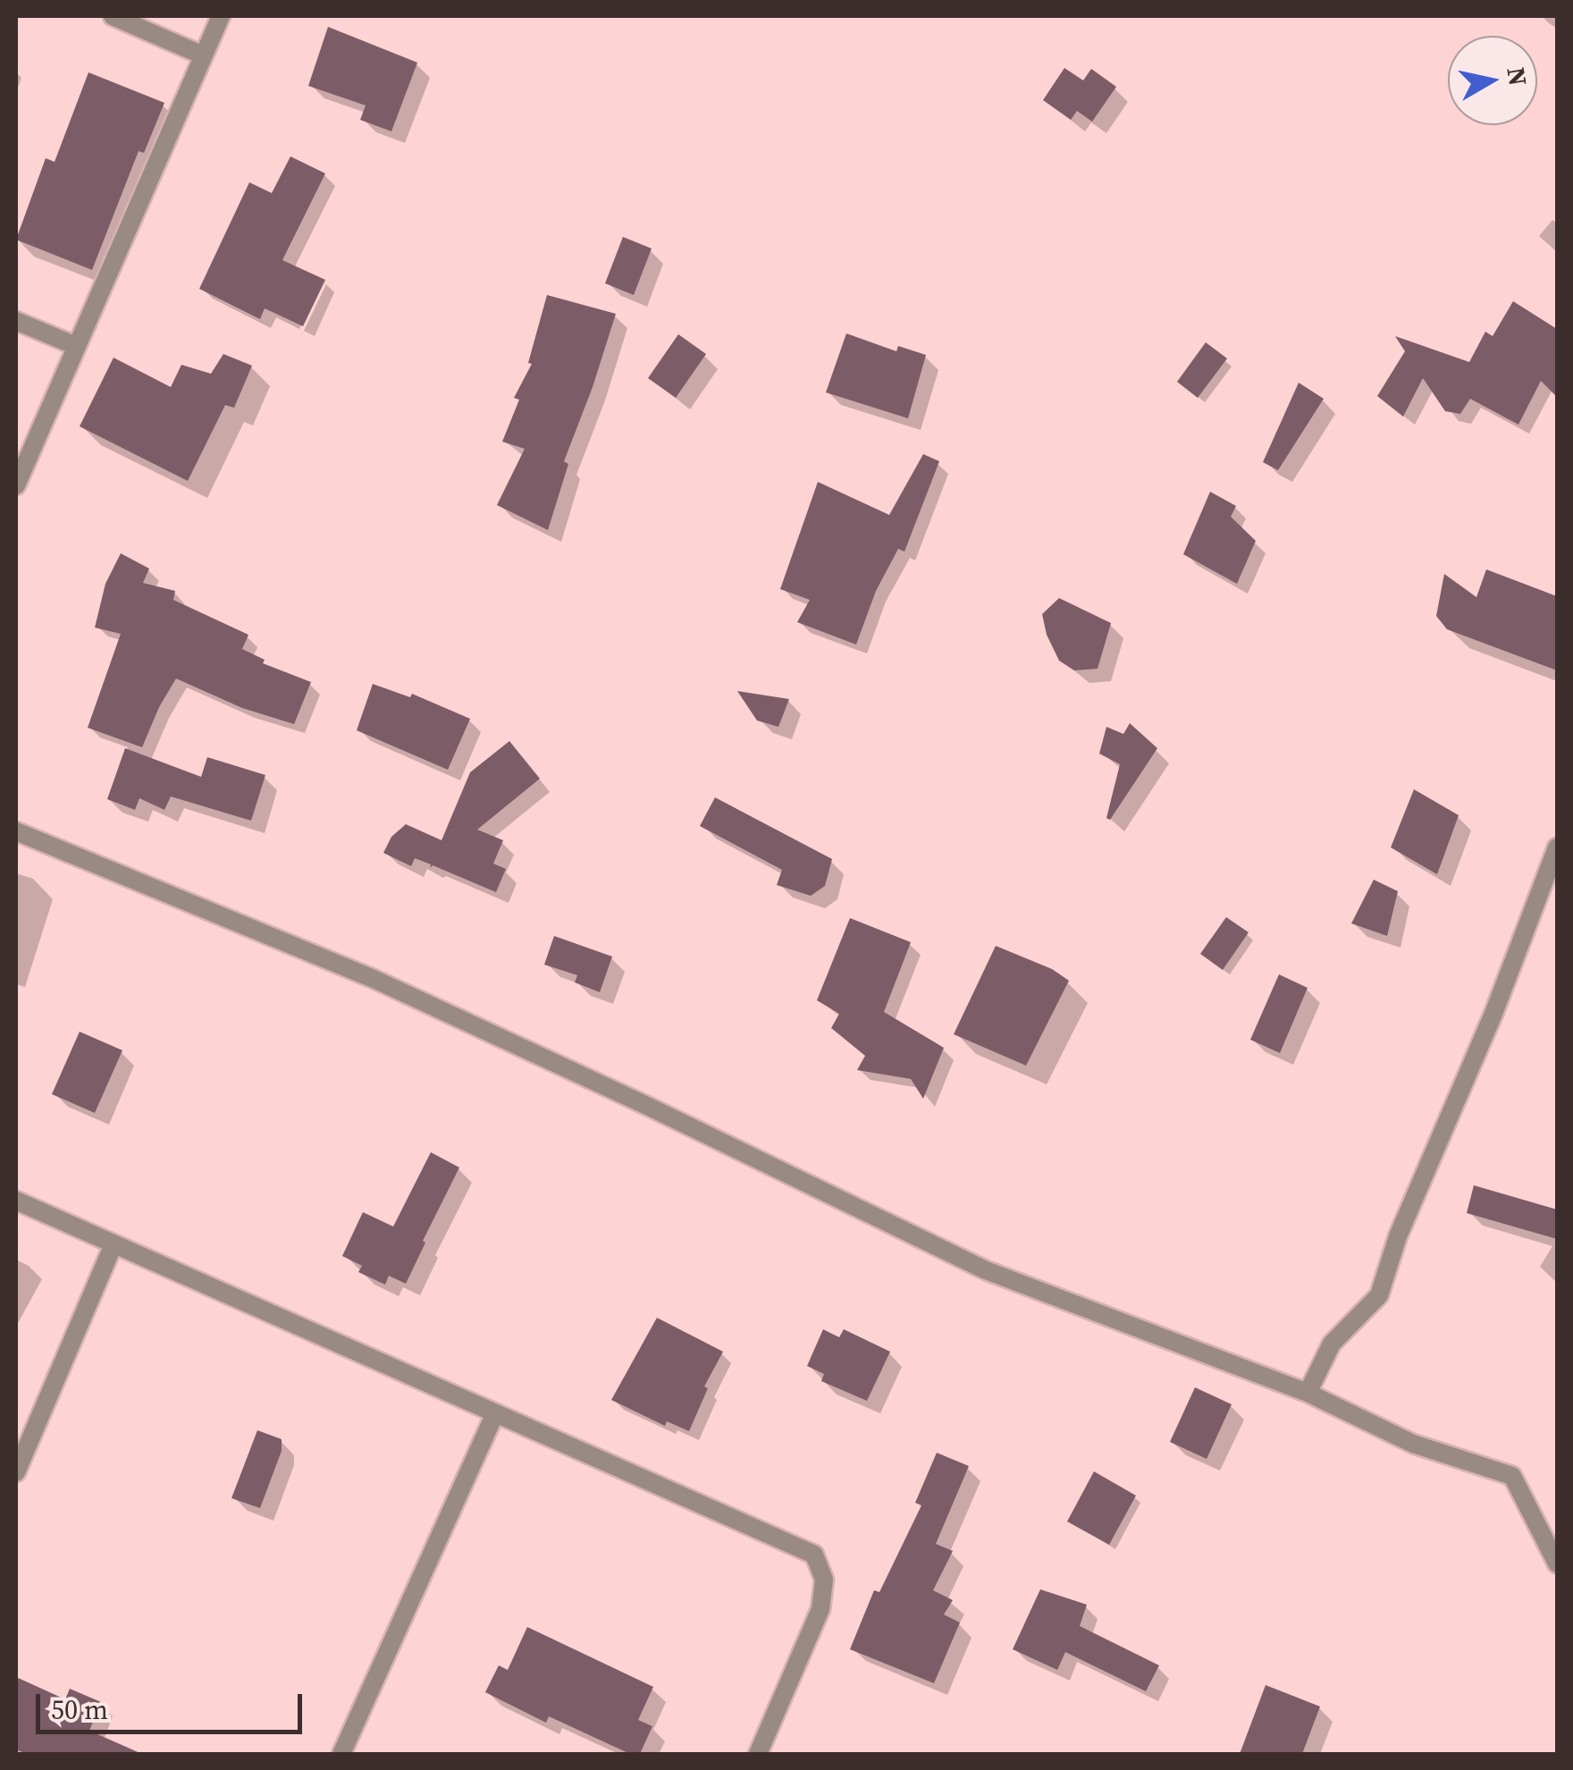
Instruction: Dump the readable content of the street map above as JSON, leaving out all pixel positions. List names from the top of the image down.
{
  "scale_bar": "50 m",
  "north": "right"
}
